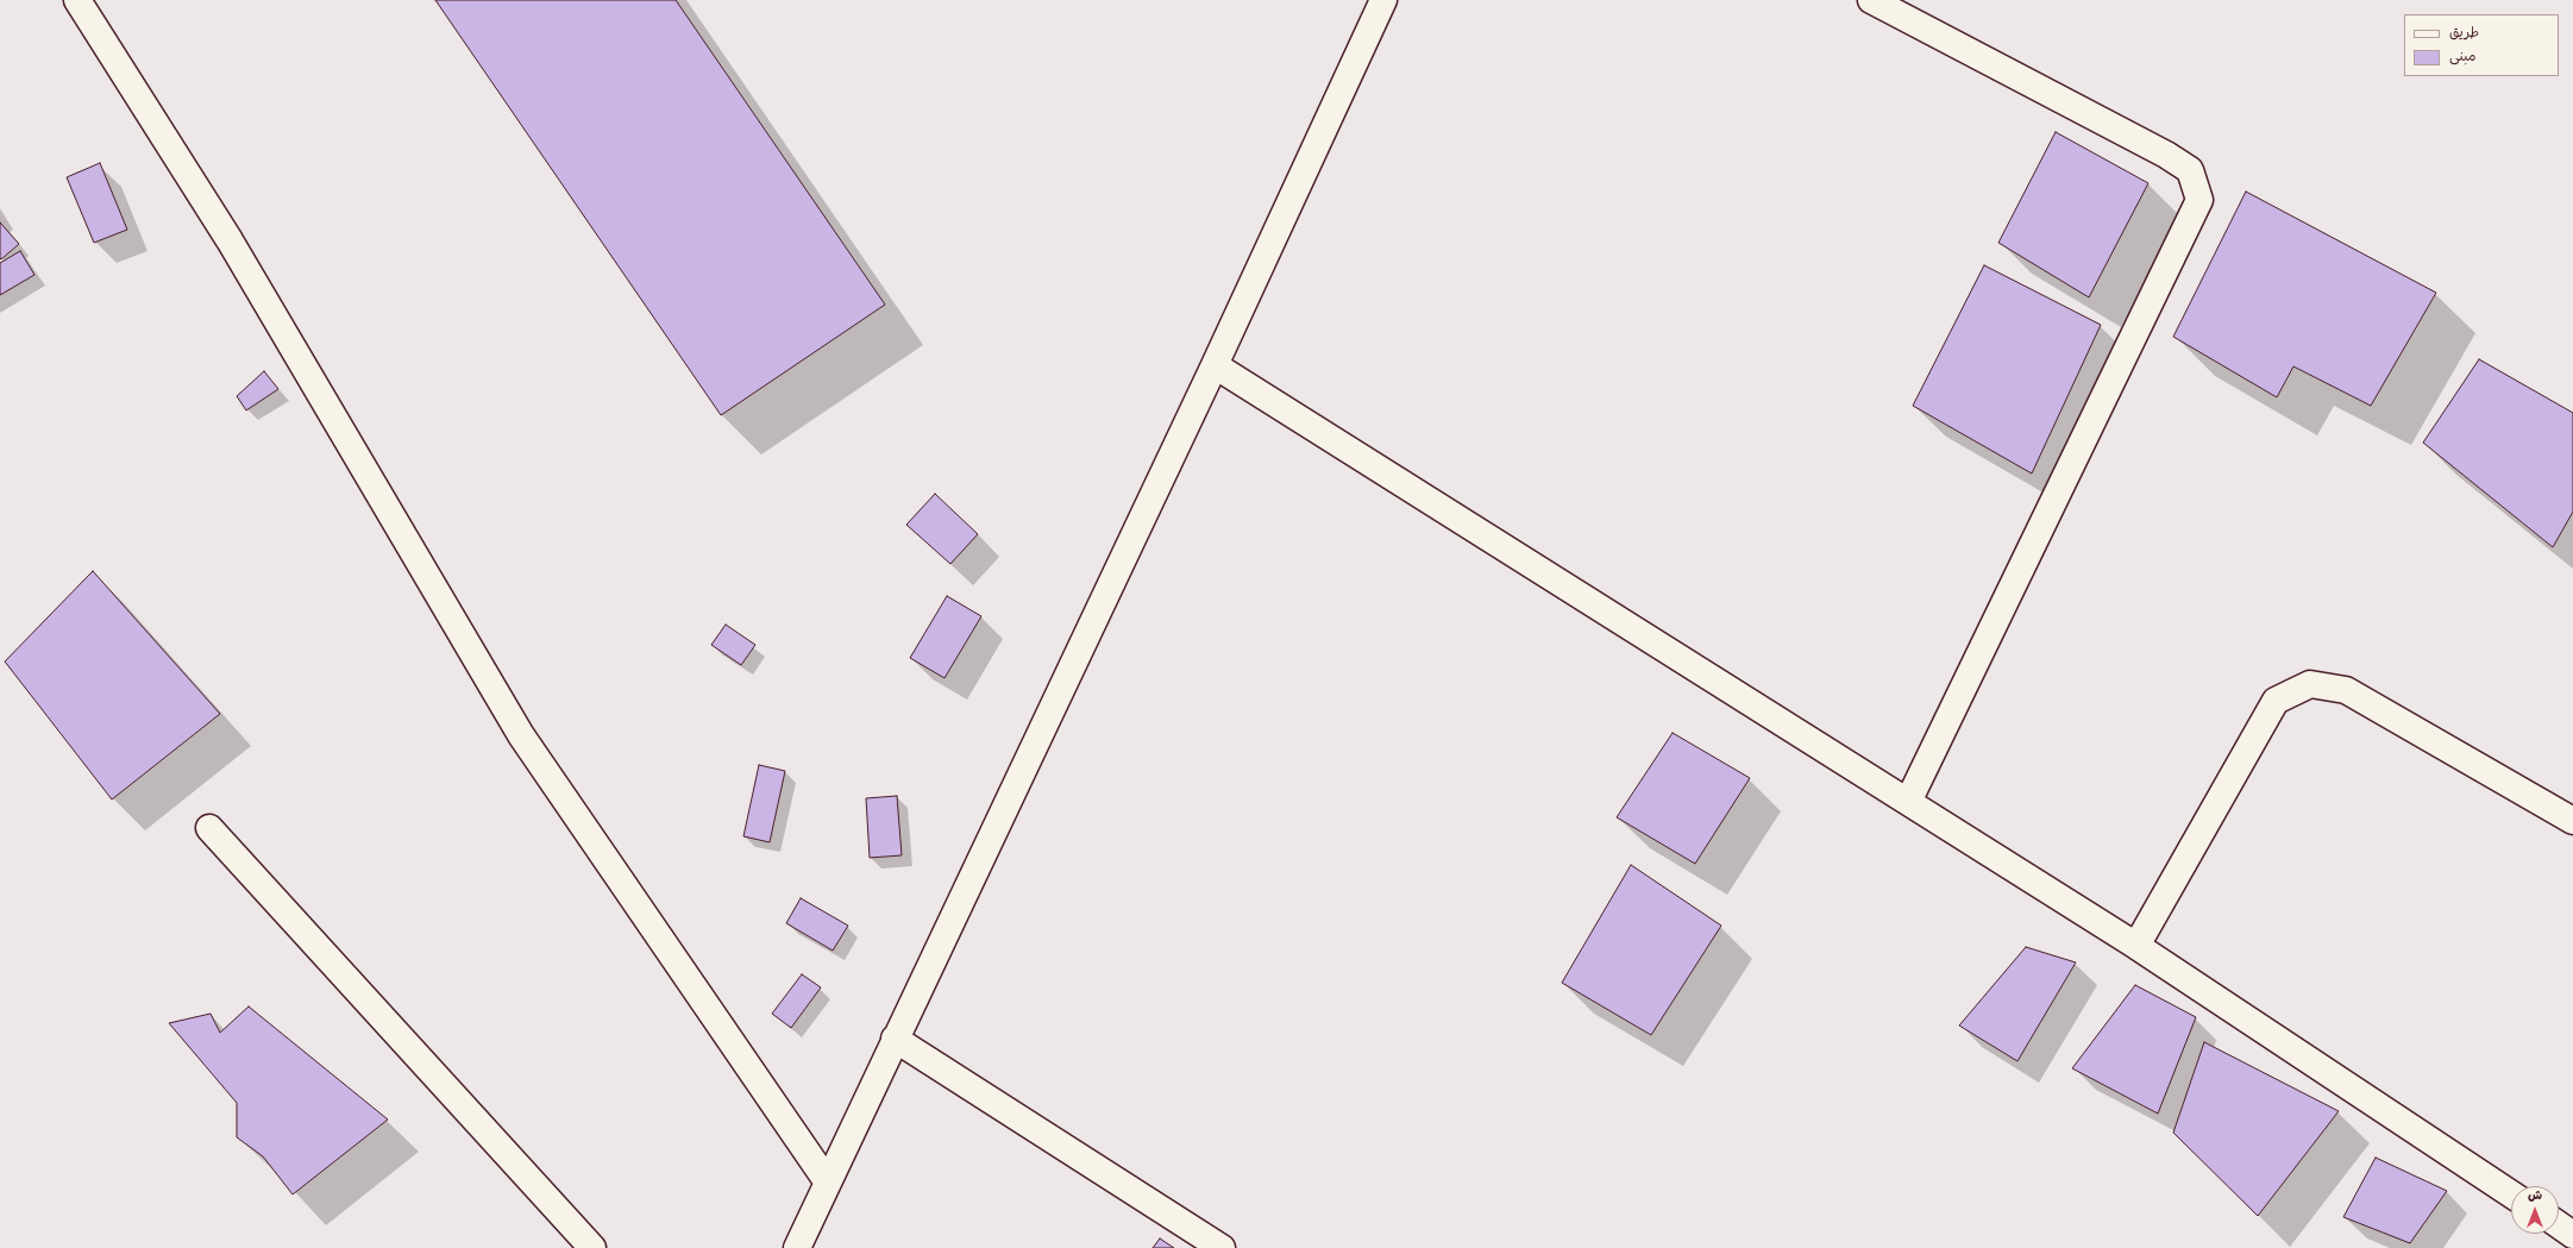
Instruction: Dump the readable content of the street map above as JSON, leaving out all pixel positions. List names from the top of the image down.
{
  "legend": ["طريق", "مبنى"],
  "north": "top"
}
